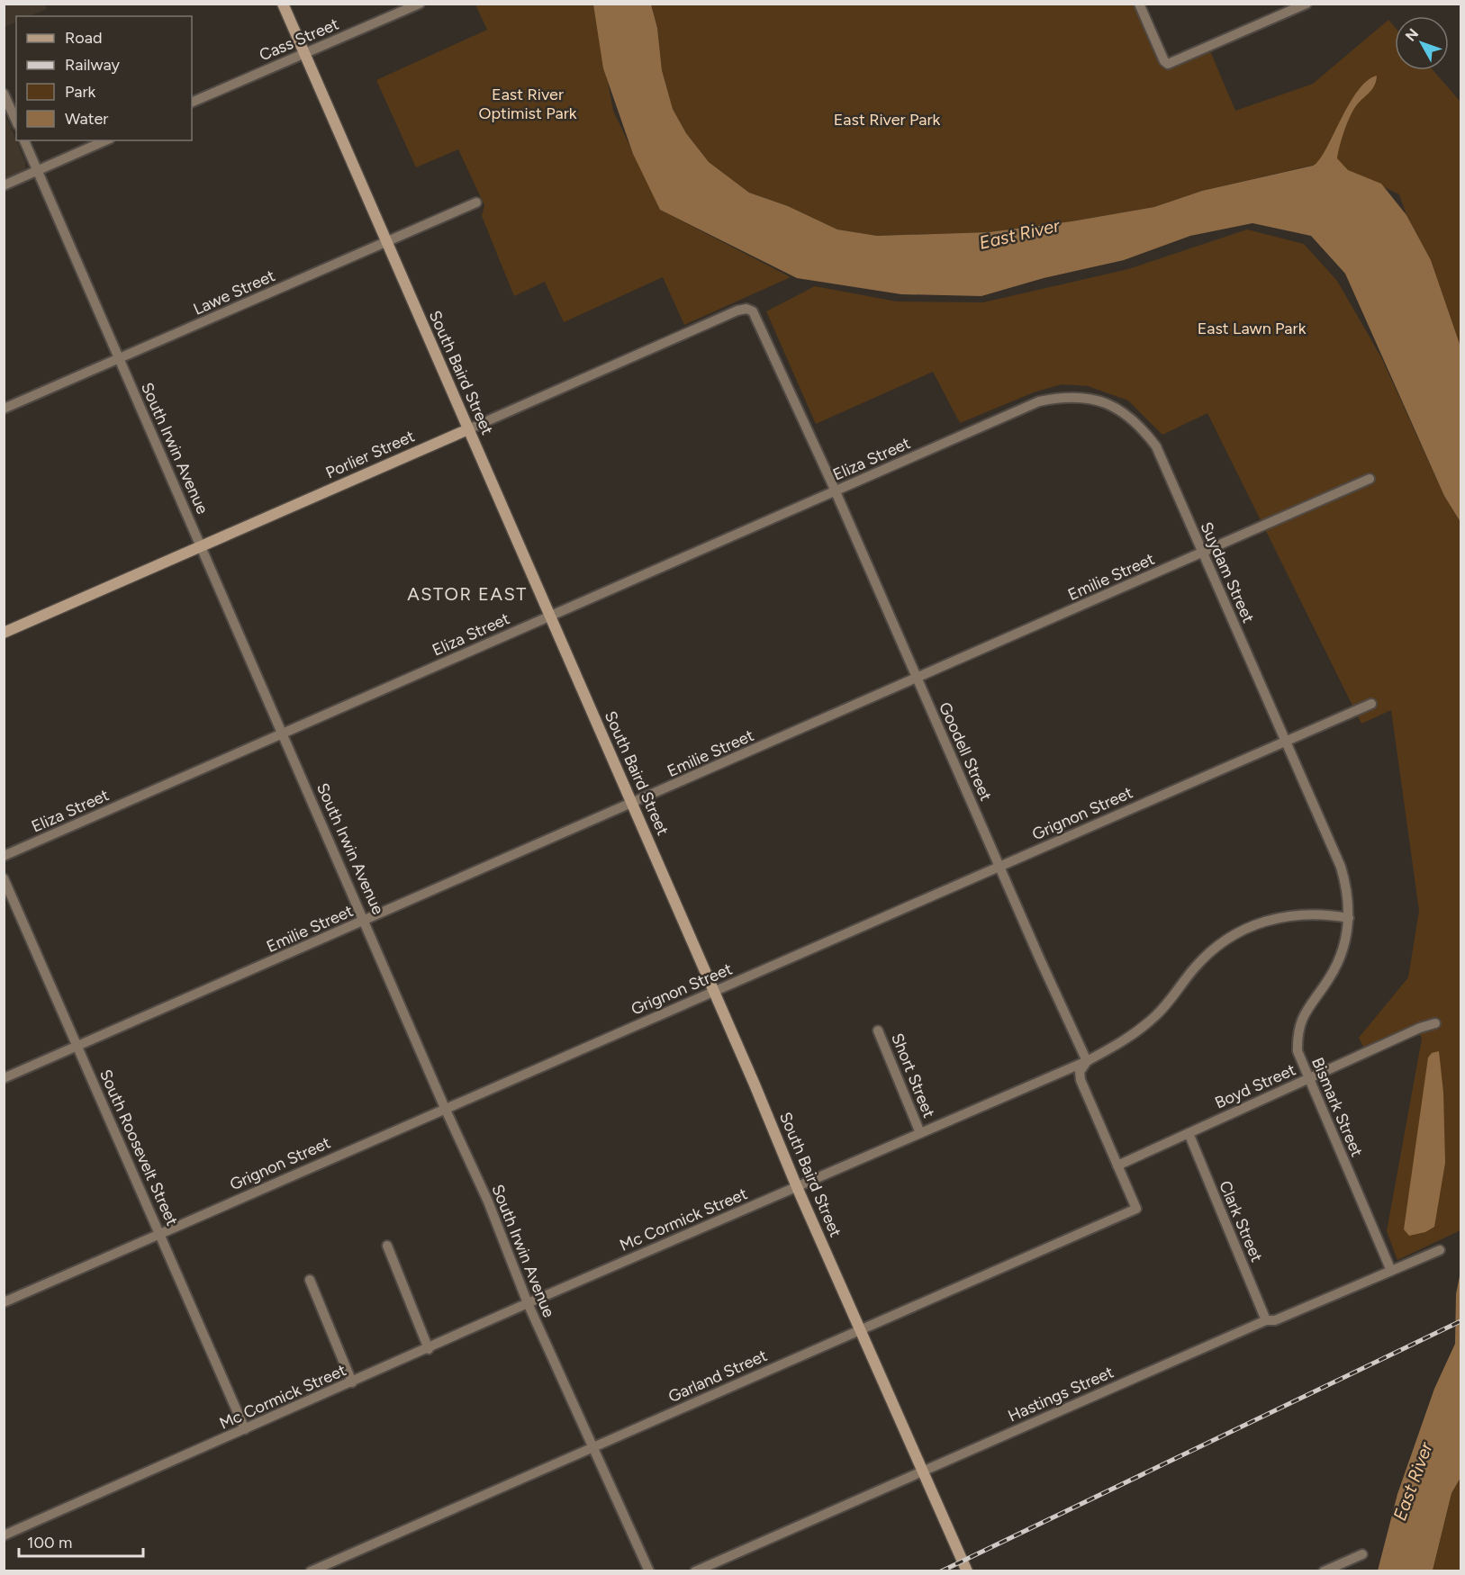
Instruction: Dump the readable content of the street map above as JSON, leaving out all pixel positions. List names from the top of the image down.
{
  "streets": {
    "street": [
      "Cass Street",
      "Lawe Street",
      "South Baird Street",
      "South Irwin Avenue",
      "Porlier Street",
      "Eliza Street",
      "Suydam Street",
      "Emilie Street",
      "Goodell Street",
      "Grignon Street",
      "Short Street",
      "Boyd Street",
      "Bismark Street",
      "South Roosevelt Street",
      "Mc Cormick Street",
      "Clark Street",
      "Garland Street",
      "Hastings Street"
    ]
  },
  "crossings": [
    ["Cass Street", "South Baird Street"],
    ["Lawe Street", "South Baird Street"],
    ["Lawe Street", "South Irwin Avenue"],
    ["South Baird Street", "Porlier Street"],
    ["South Baird Street", "Eliza Street"],
    ["South Baird Street", "Emilie Street"],
    ["South Baird Street", "Grignon Street"],
    ["South Baird Street", "Mc Cormick Street"],
    ["South Baird Street", "Garland Street"],
    ["South Baird Street", "Hastings Street"],
    ["South Irwin Avenue", "Porlier Street"],
    ["South Irwin Avenue", "Eliza Street"],
    ["South Irwin Avenue", "Emilie Street"],
    ["South Irwin Avenue", "Grignon Street"],
    ["South Irwin Avenue", "Mc Cormick Street"],
    ["South Irwin Avenue", "Garland Street"],
    ["Porlier Street", "Goodell Street"],
    ["Eliza Street", "Suydam Street"],
    ["Eliza Street", "Goodell Street"],
    ["Suydam Street", "Emilie Street"],
    ["Suydam Street", "Grignon Street"],
    ["Suydam Street", "Bismark Street"],
    ["Emilie Street", "Goodell Street"],
    ["Emilie Street", "South Roosevelt Street"],
    ["Goodell Street", "Grignon Street"],
    ["Goodell Street", "Mc Cormick Street"],
    ["Grignon Street", "South Roosevelt Street"],
    ["Short Street", "Mc Cormick Street"],
    ["Boyd Street", "Bismark Street"],
    ["Boyd Street", "Clark Street"],
    ["Boyd Street", "Garland Street"],
    ["Bismark Street", "Mc Cormick Street"],
    ["Bismark Street", "Hastings Street"],
    ["South Roosevelt Street", "Mc Cormick Street"],
    ["Clark Street", "Hastings Street"]
  ],
  "districts": ["ASTOR EAST"],
  "water": ["East River"],
  "parks": ["East River Optimist Park", "East River Park", "East Lawn Park"],
  "legend": [
    "Road",
    "Railway",
    "Park",
    "Water"
  ],
  "scale_bar": "100 m",
  "north": "top left"
}
